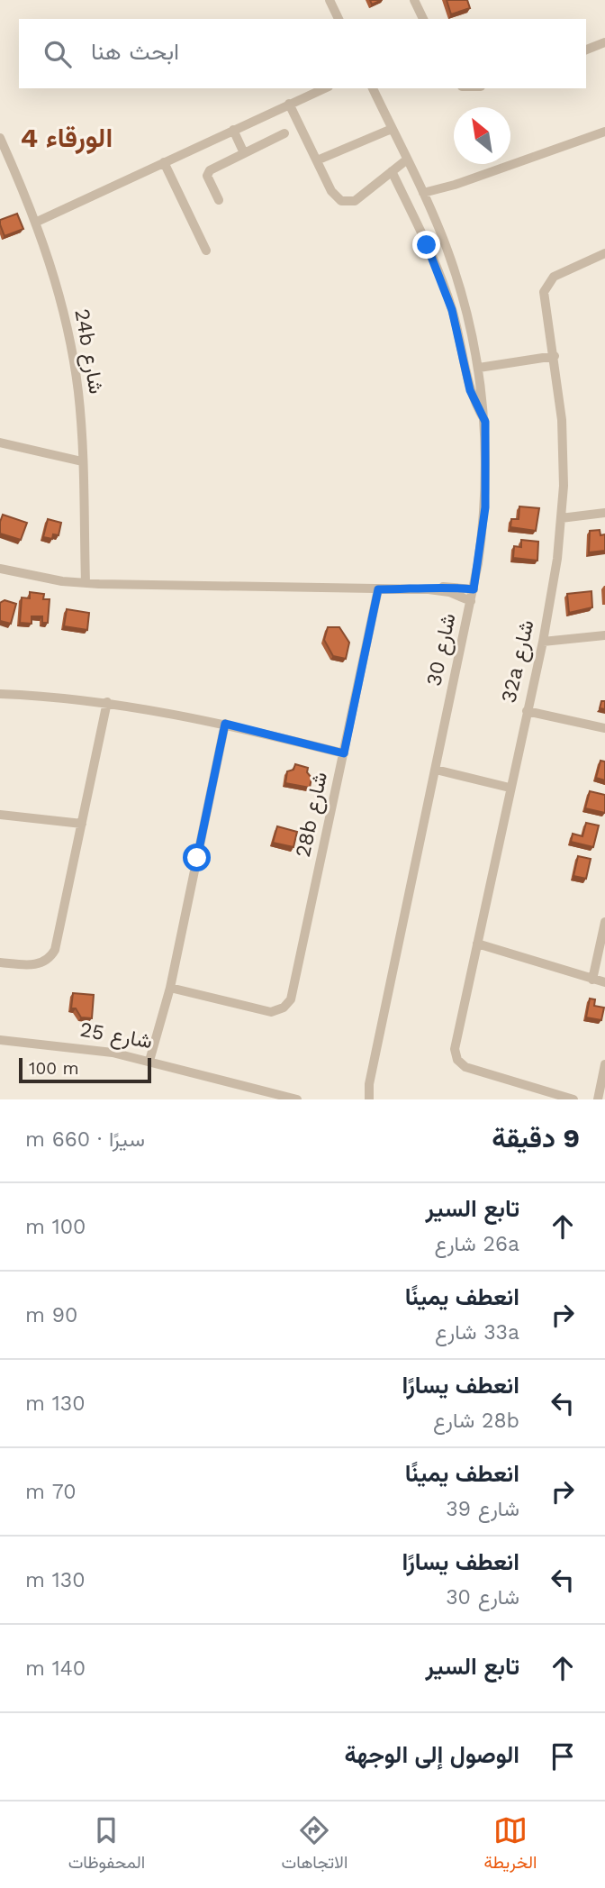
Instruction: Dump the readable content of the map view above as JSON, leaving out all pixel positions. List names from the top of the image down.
{
  "streets": {
    "street": [
      "24b شارع",
      "شارع 30",
      "32a شارع",
      "28b شارع",
      "شارع 25"
    ]
  },
  "districts": ["الورقاء 4"],
  "scale_bar": "100 m",
  "north": "top left",
  "page": {
    "search": "ابحث هنا",
    "scale": "100 m",
    "heading": ["9 دقيقة", "سيرًا · 660 m"],
    "list": [
      ["تابع السير", "26a شارع", "100 m"],
      ["انعطف يمينًا", "33a شارع", "90 m"],
      ["انعطف يسارًا", "28b شارع", "130 m"],
      ["انعطف يمينًا", "شارع 39", "70 m"],
      ["انعطف يسارًا", "شارع 30", "130 m"],
      ["تابع السير", "140 m"],
      "الوصول إلى الوجهة"
    ],
    "nav": ["الخريطة", "الاتجاهات", "المحفوظات"]
  }
}
